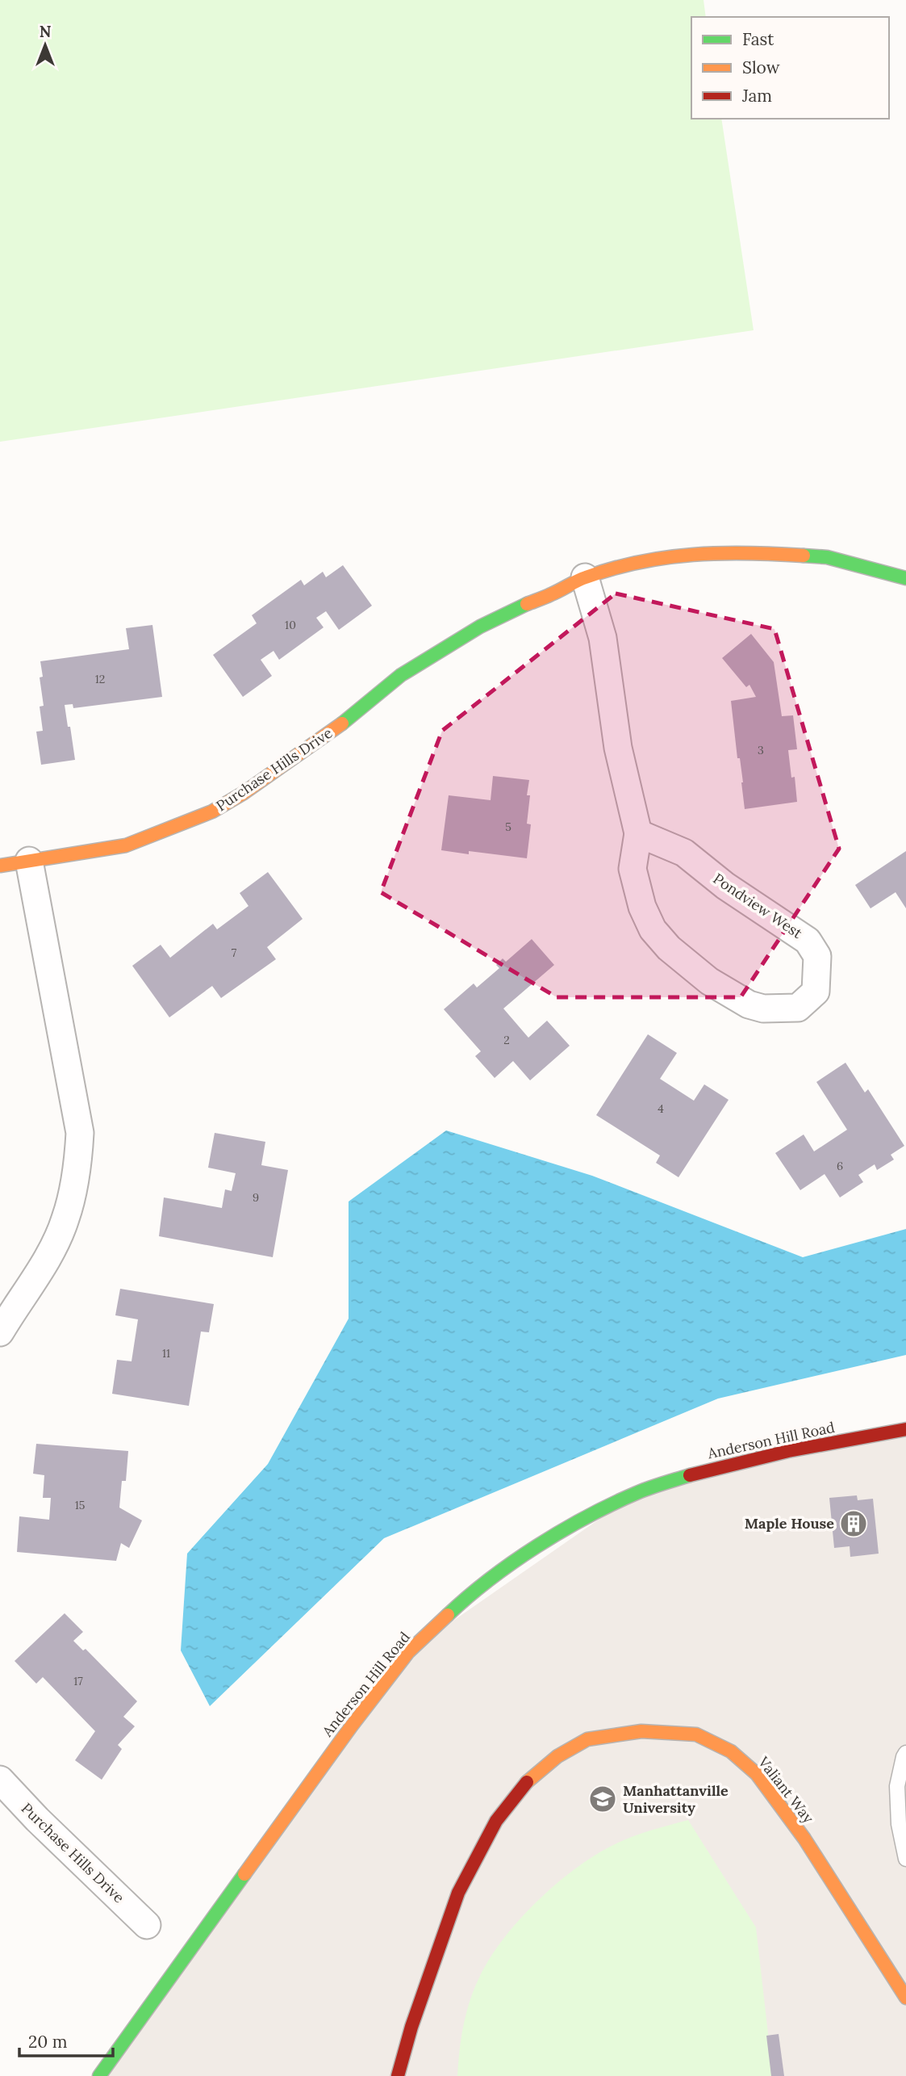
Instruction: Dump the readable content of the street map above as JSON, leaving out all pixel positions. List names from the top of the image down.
{
  "streets": {
    "street": [
      "Purchase Hills Drive",
      "Pondview West",
      "Anderson Hill Road",
      "Valiant Way"
    ]
  },
  "crossings": [
    ["Purchase Hills Drive", "Pondview West"]
  ],
  "places": {
    "building": ["Maple House"],
    "school or university": ["Manhattanville University"]
  },
  "house_numbers": [
    "10",
    "12",
    "3",
    "5",
    "7",
    "2",
    "4",
    "6",
    "9",
    "11",
    "15",
    "17"
  ],
  "legend": ["Fast", "Slow", "Jam"],
  "scale_bar": "20 m",
  "north": "top"
}
